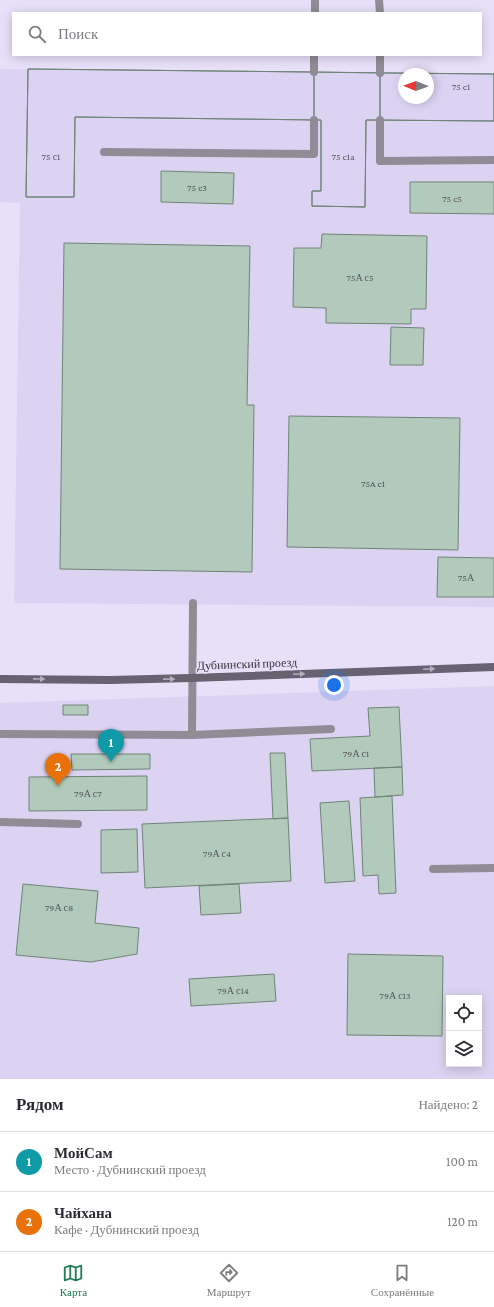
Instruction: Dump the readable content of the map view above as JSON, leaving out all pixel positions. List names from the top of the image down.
{
  "streets": {
    "street": ["Дубнинский проезд"]
  },
  "one_way": ["Дубнинский проезд"],
  "house_numbers": [
    "75 c1",
    "75 с1",
    "75 c1a",
    "75 c3",
    "75 c5",
    "75А с5",
    "75A c1",
    "75А",
    "79А с1",
    "79А с7",
    "79А с4",
    "79А с8",
    "79А с14",
    "79А с13"
  ],
  "north": "left",
  "page": {
    "search": "Поиск",
    "pins": ["1", "2"],
    "heading": ["Рядом", "Найдено: 2"],
    "list": [
      {
        "mark": "1",
        "name": "МойСам",
        "note": "Место · Дубнинский проезд",
        "value": "100 m"
      },
      {
        "mark": "2",
        "name": "Чайхана",
        "note": "Кафе · Дубнинский проезд",
        "value": "120 m"
      }
    ],
    "nav": ["Карта", "Маршрут", "Сохранённые"]
  }
}
